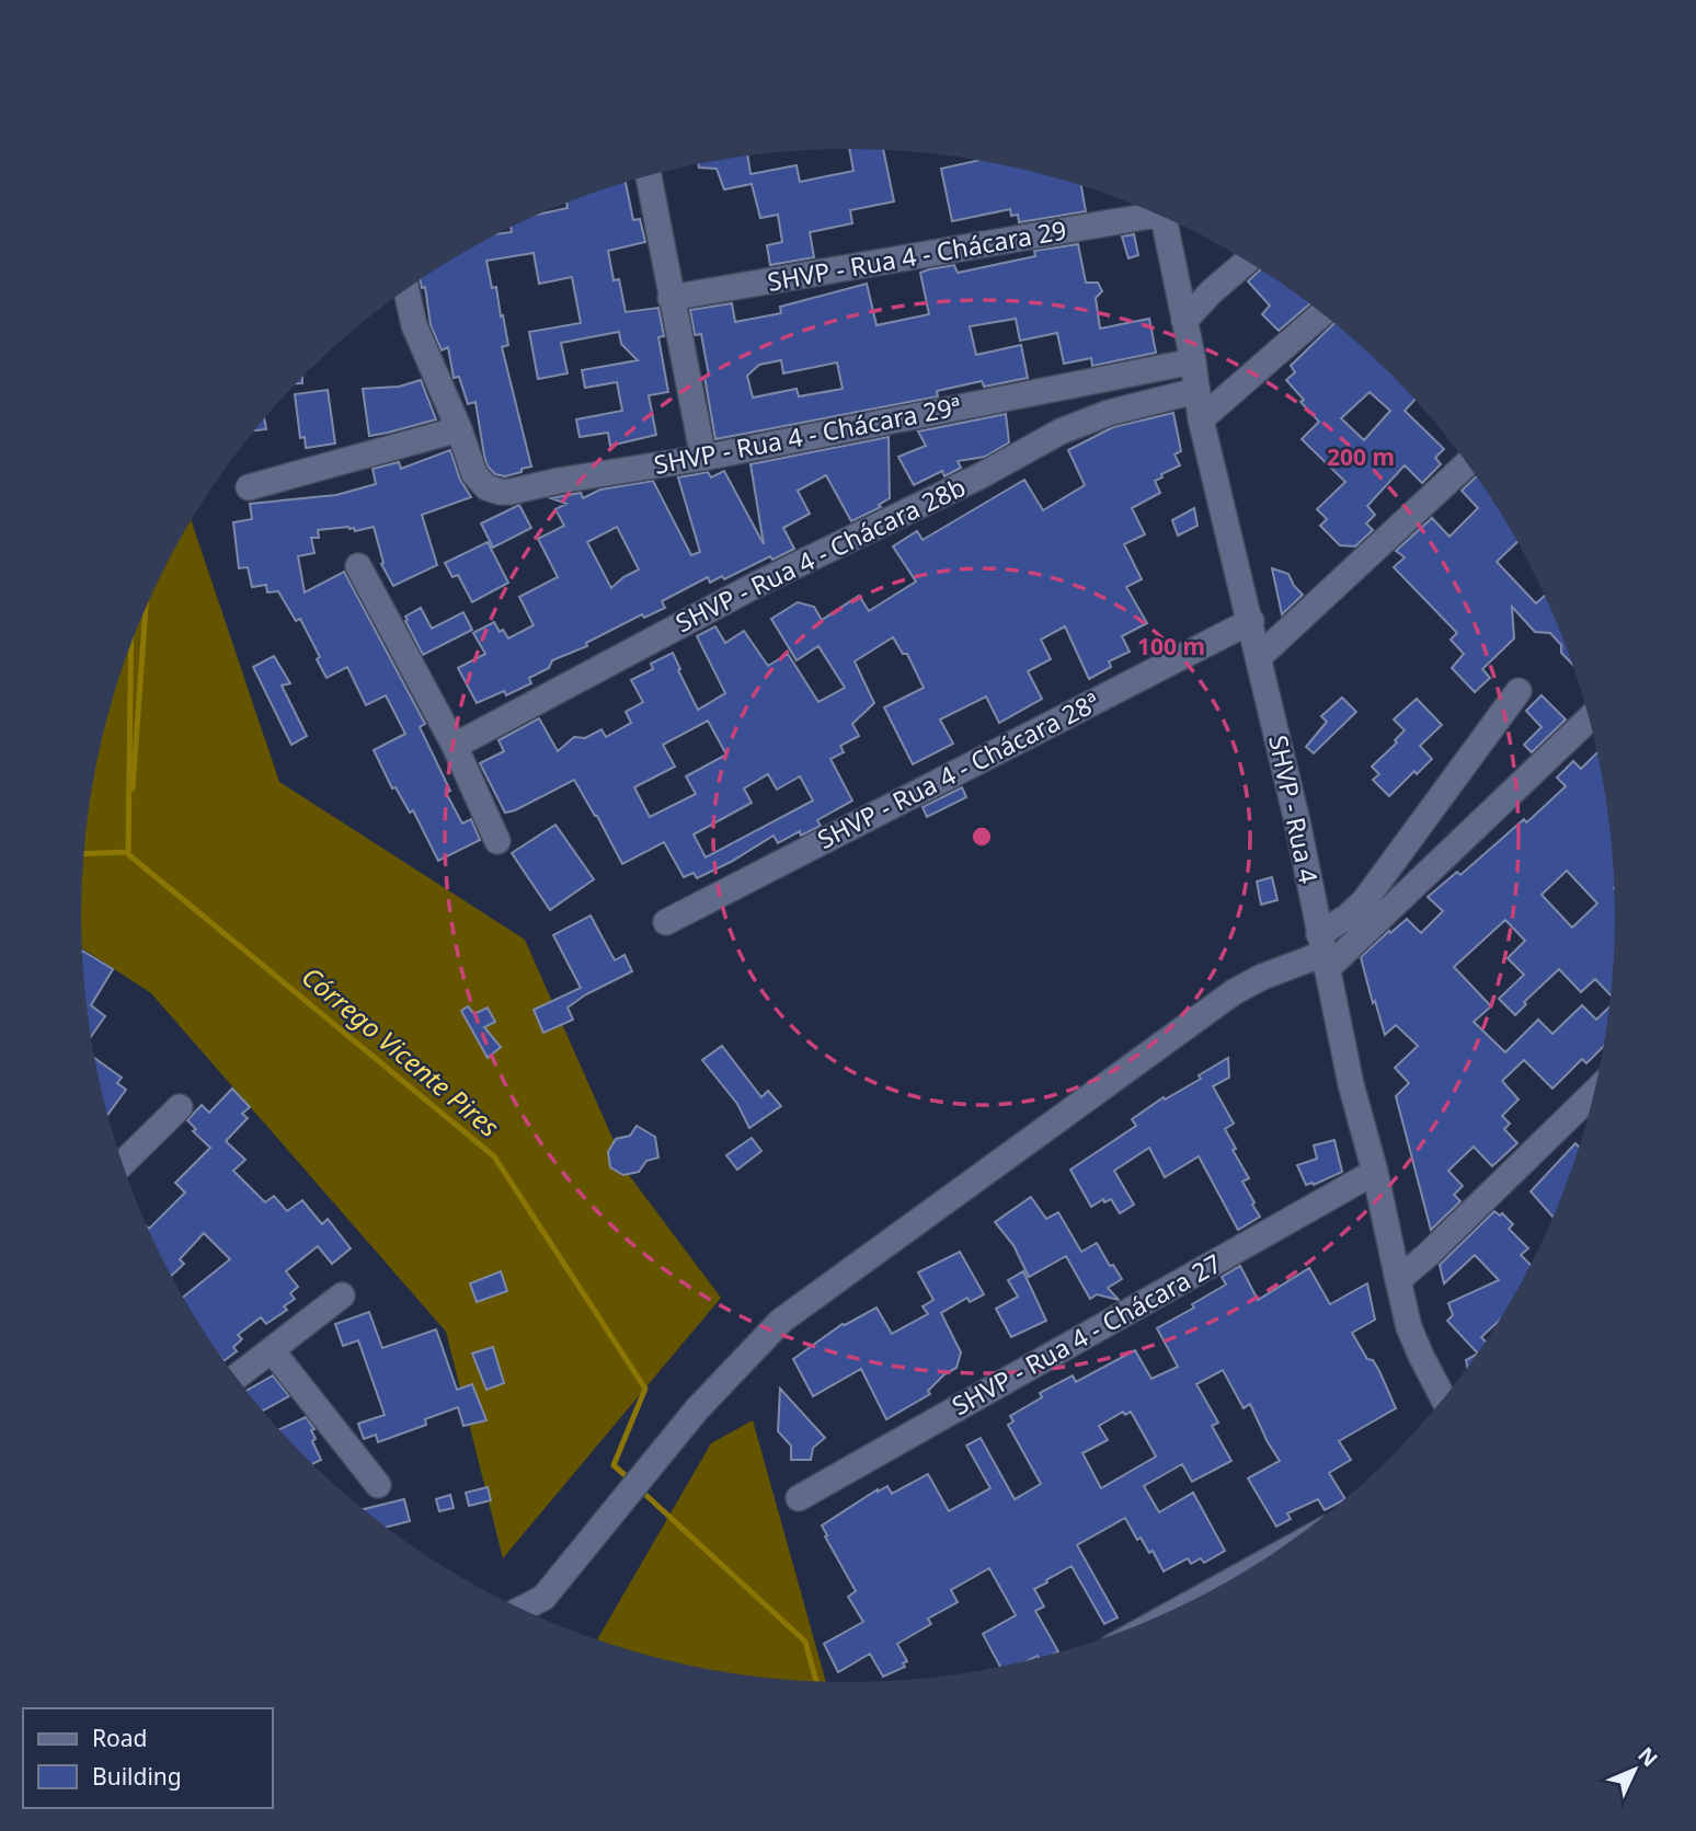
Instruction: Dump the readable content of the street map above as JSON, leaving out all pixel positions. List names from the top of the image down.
{
  "streets": {
    "street": [
      "SHVP - Rua 4 - Chácara 29",
      "SHVP - Rua 4 - Chácara 29ª",
      "SHVP - Rua 4 - Chácara 28b",
      "SHVP - Rua 4 - Chácara 28ª",
      "SHVP - Rua 4",
      "SHVP - Rua 4 - Chácara 27"
    ]
  },
  "crossings": [
    ["SHVP - Rua 4 - Chácara 29ª", "SHVP - Rua 4"],
    ["SHVP - Rua 4 - Chácara 28b", "SHVP - Rua 4"],
    ["SHVP - Rua 4 - Chácara 28ª", "SHVP - Rua 4"],
    ["SHVP - Rua 4", "SHVP - Rua 4 - Chácara 27"]
  ],
  "water": ["Córrego Vicente Pires"],
  "legend": ["Road", "Building"],
  "north": "top right",
  "rings": ["200 m", "100 m"]
}
